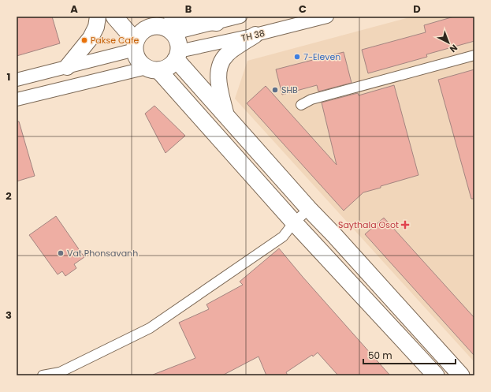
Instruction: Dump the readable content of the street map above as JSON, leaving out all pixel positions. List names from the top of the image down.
{
  "streets": {
    "street": ["TH 38"]
  },
  "places": {
    "other": [
      "Pakse Cafe",
      "7-Eleven",
      "SHB",
      "Vat Phonsavanh"
    ],
    "health": ["Saythala Osot"]
  },
  "scale_bar": "50 m",
  "north": "bottom right",
  "grid": {
    "columns": [
      "A",
      "B",
      "C",
      "D"
    ],
    "rows": ["1", "2", "3"]
  }
}
